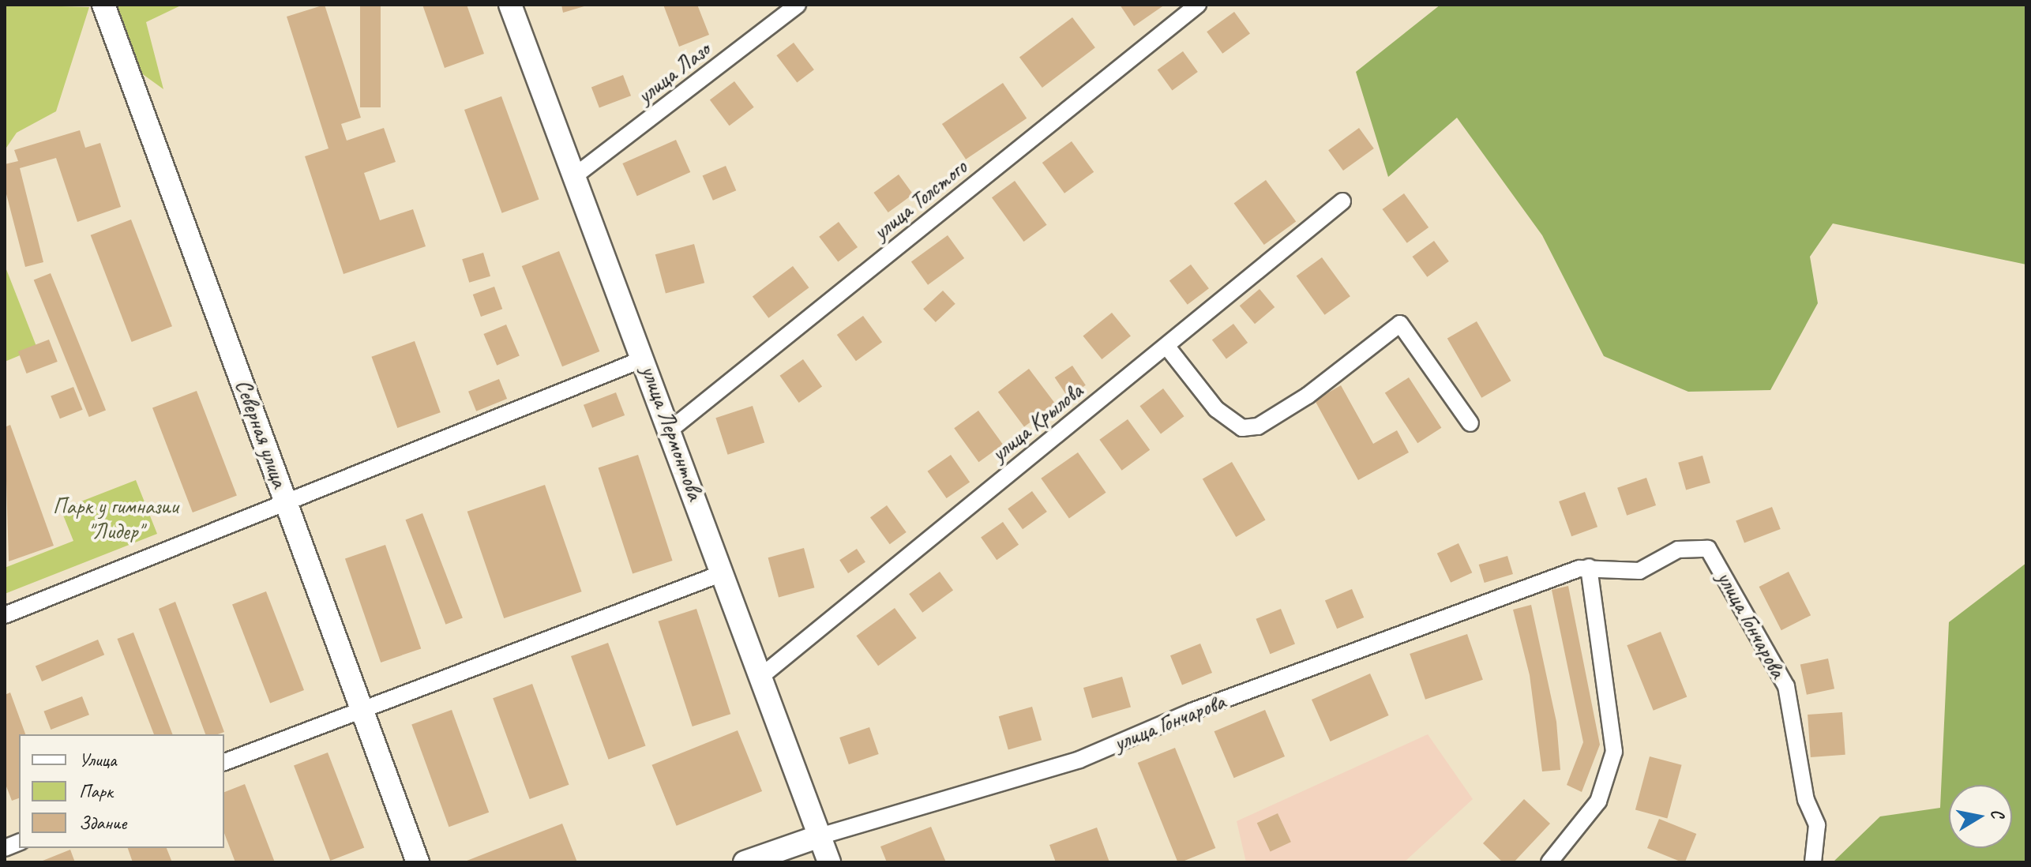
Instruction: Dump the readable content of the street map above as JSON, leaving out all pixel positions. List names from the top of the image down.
{
  "streets": {
    "street": [
      "улица Лазо",
      "улица Толстого",
      "улица Крылова",
      "улица Лермонтова",
      "Северная улица",
      "улица Гончарова"
    ]
  },
  "crossings": [
    ["улица Лазо", "улица Лермонтова"],
    ["улица Толстого", "улица Лермонтова"],
    ["улица Крылова", "улица Лермонтова"],
    ["улица Лермонтова", "улица Гончарова"]
  ],
  "parks": ["Парк у гимназии \"Лидер\""],
  "legend": ["Улица", "Парк", "Здание"],
  "north": "right"
}
